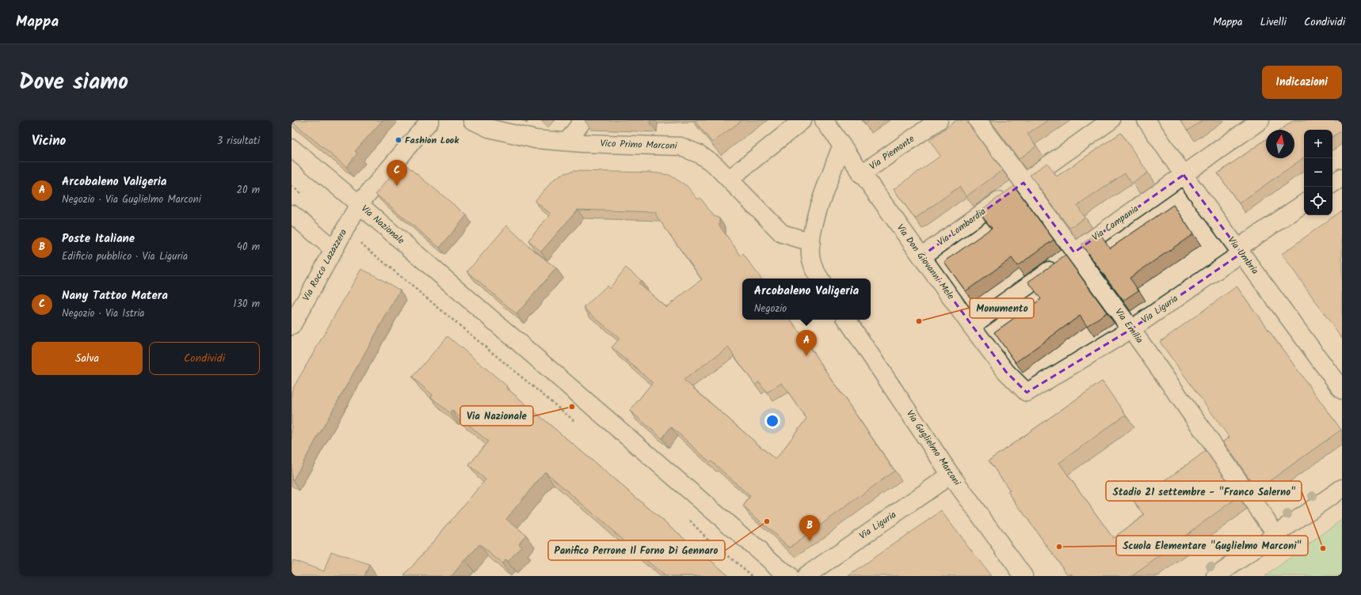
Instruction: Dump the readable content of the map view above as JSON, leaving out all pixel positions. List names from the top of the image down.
{
  "streets": {
    "street": [
      "Vico Primo Marconi",
      "Via Piemonte",
      "Via Campania",
      "Via Nazionale",
      "Via Lombardia",
      "Via Umbria",
      "Via Don Giovanni Mele",
      "Via Rocco Lazazzera",
      "Via Liguria",
      "Via Emilia",
      "Via Guglielmo Marconi"
    ]
  },
  "crossings": [
    ["Via Piemonte", "Via Don Giovanni Mele"],
    ["Via Campania", "Via Umbria"],
    ["Via Campania", "Via Don Giovanni Mele"],
    ["Via Campania", "Via Emilia"],
    ["Via Nazionale", "Via Rocco Lazazzera"],
    ["Via Lombardia", "Via Don Giovanni Mele"],
    ["Via Lombardia", "Via Emilia"],
    ["Via Umbria", "Via Liguria"],
    ["Via Don Giovanni Mele", "Via Liguria"],
    ["Via Liguria", "Via Emilia"],
    ["Via Liguria", "Via Guglielmo Marconi"]
  ],
  "places": [
    "Fashion Look",
    "Monumento",
    "Via Nazionale",
    "Panifico Perrone Il Forno Di Gennaro",
    "Scuola Elementare \"Guglielmo Marconi\"",
    "Stadio 21 settembre - \"Franco Salerno\""
  ],
  "north": "top",
  "page": {
    "header": "Mappa",
    "nav": ["Mappa", "Livelli", "Condividi"],
    "title": "Dove siamo",
    "buttons": [
      "Indicazioni",
      ["Salva", "Condividi"]
    ],
    "heading": ["Vicino", "3 risultati"],
    "map_buttons": ["+", "−"],
    "pins": ["C", "A", "B"],
    "list": [
      {
        "mark": "A",
        "name": "Arcobaleno Valigeria",
        "note": "Negozio · Via Guglielmo Marconi",
        "value": "20 m"
      },
      {
        "mark": "B",
        "name": "Poste Italiane",
        "note": "Edificio pubblico · Via Liguria",
        "value": "40 m"
      },
      {
        "mark": "C",
        "name": "Nany Tattoo Matera",
        "note": "Negozio · Via Istria",
        "value": "130 m"
      }
    ],
    "popup": ["Arcobaleno Valigeria", "Negozio"]
  }
}
